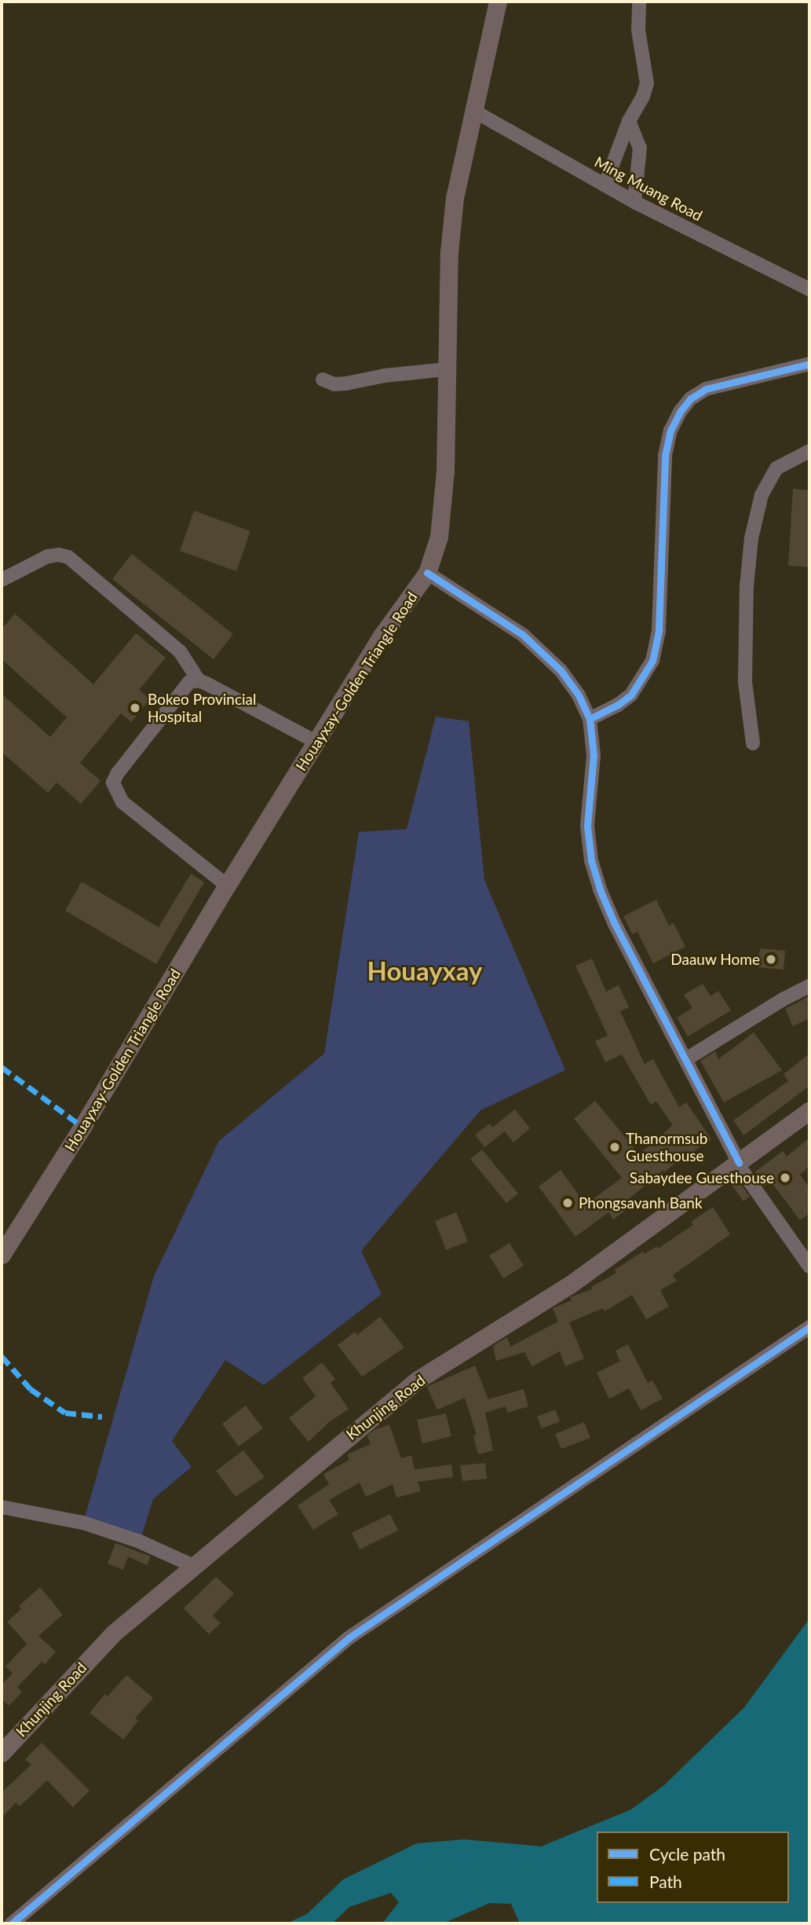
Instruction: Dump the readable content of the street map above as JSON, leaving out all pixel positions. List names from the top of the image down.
{
  "streets": {
    "main road": ["Houayxay-Golden Triangle Road", "Khunjing Road"],
    "street": ["Ming Muang Road"]
  },
  "crossings": [
    ["Ming Muang Road", "Houayxay-Golden Triangle Road"]
  ],
  "districts": ["Houayxay"],
  "places": [
    "Bokeo Provincial Hospital",
    "Daauw Home",
    "Thanormsub Guesthouse",
    "Sabaydee Guesthouse",
    "Phongsavanh Bank"
  ],
  "legend": ["Cycle path", "Path"]
}
